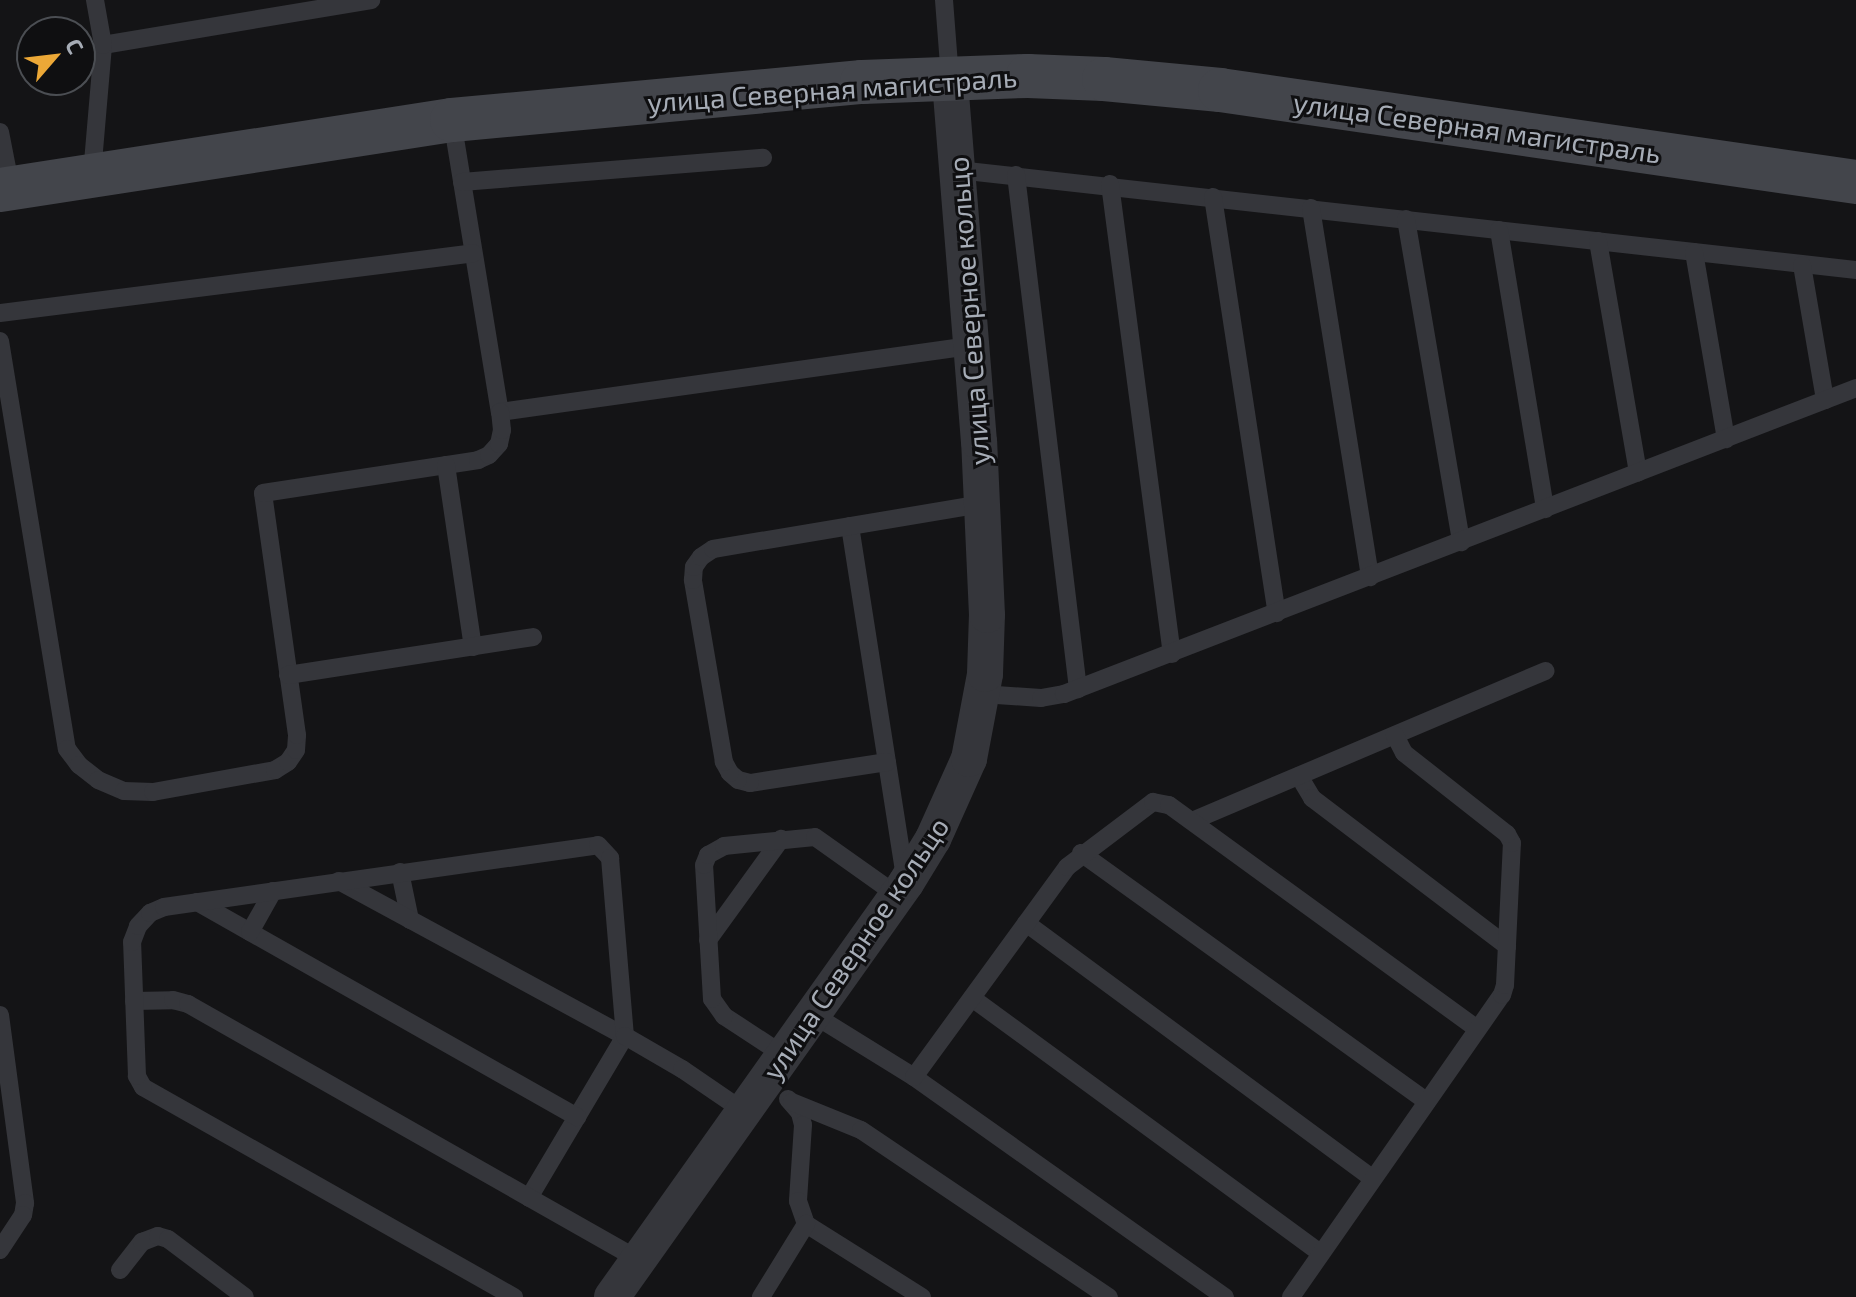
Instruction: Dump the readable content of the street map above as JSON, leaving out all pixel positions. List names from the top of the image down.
{
  "streets": {
    "street": ["улица Северная магистраль", "улица Северное кольцо"]
  },
  "crossings": [
    ["улица Северная магистраль", "улица Северное кольцо"]
  ],
  "north": "top right"
}
